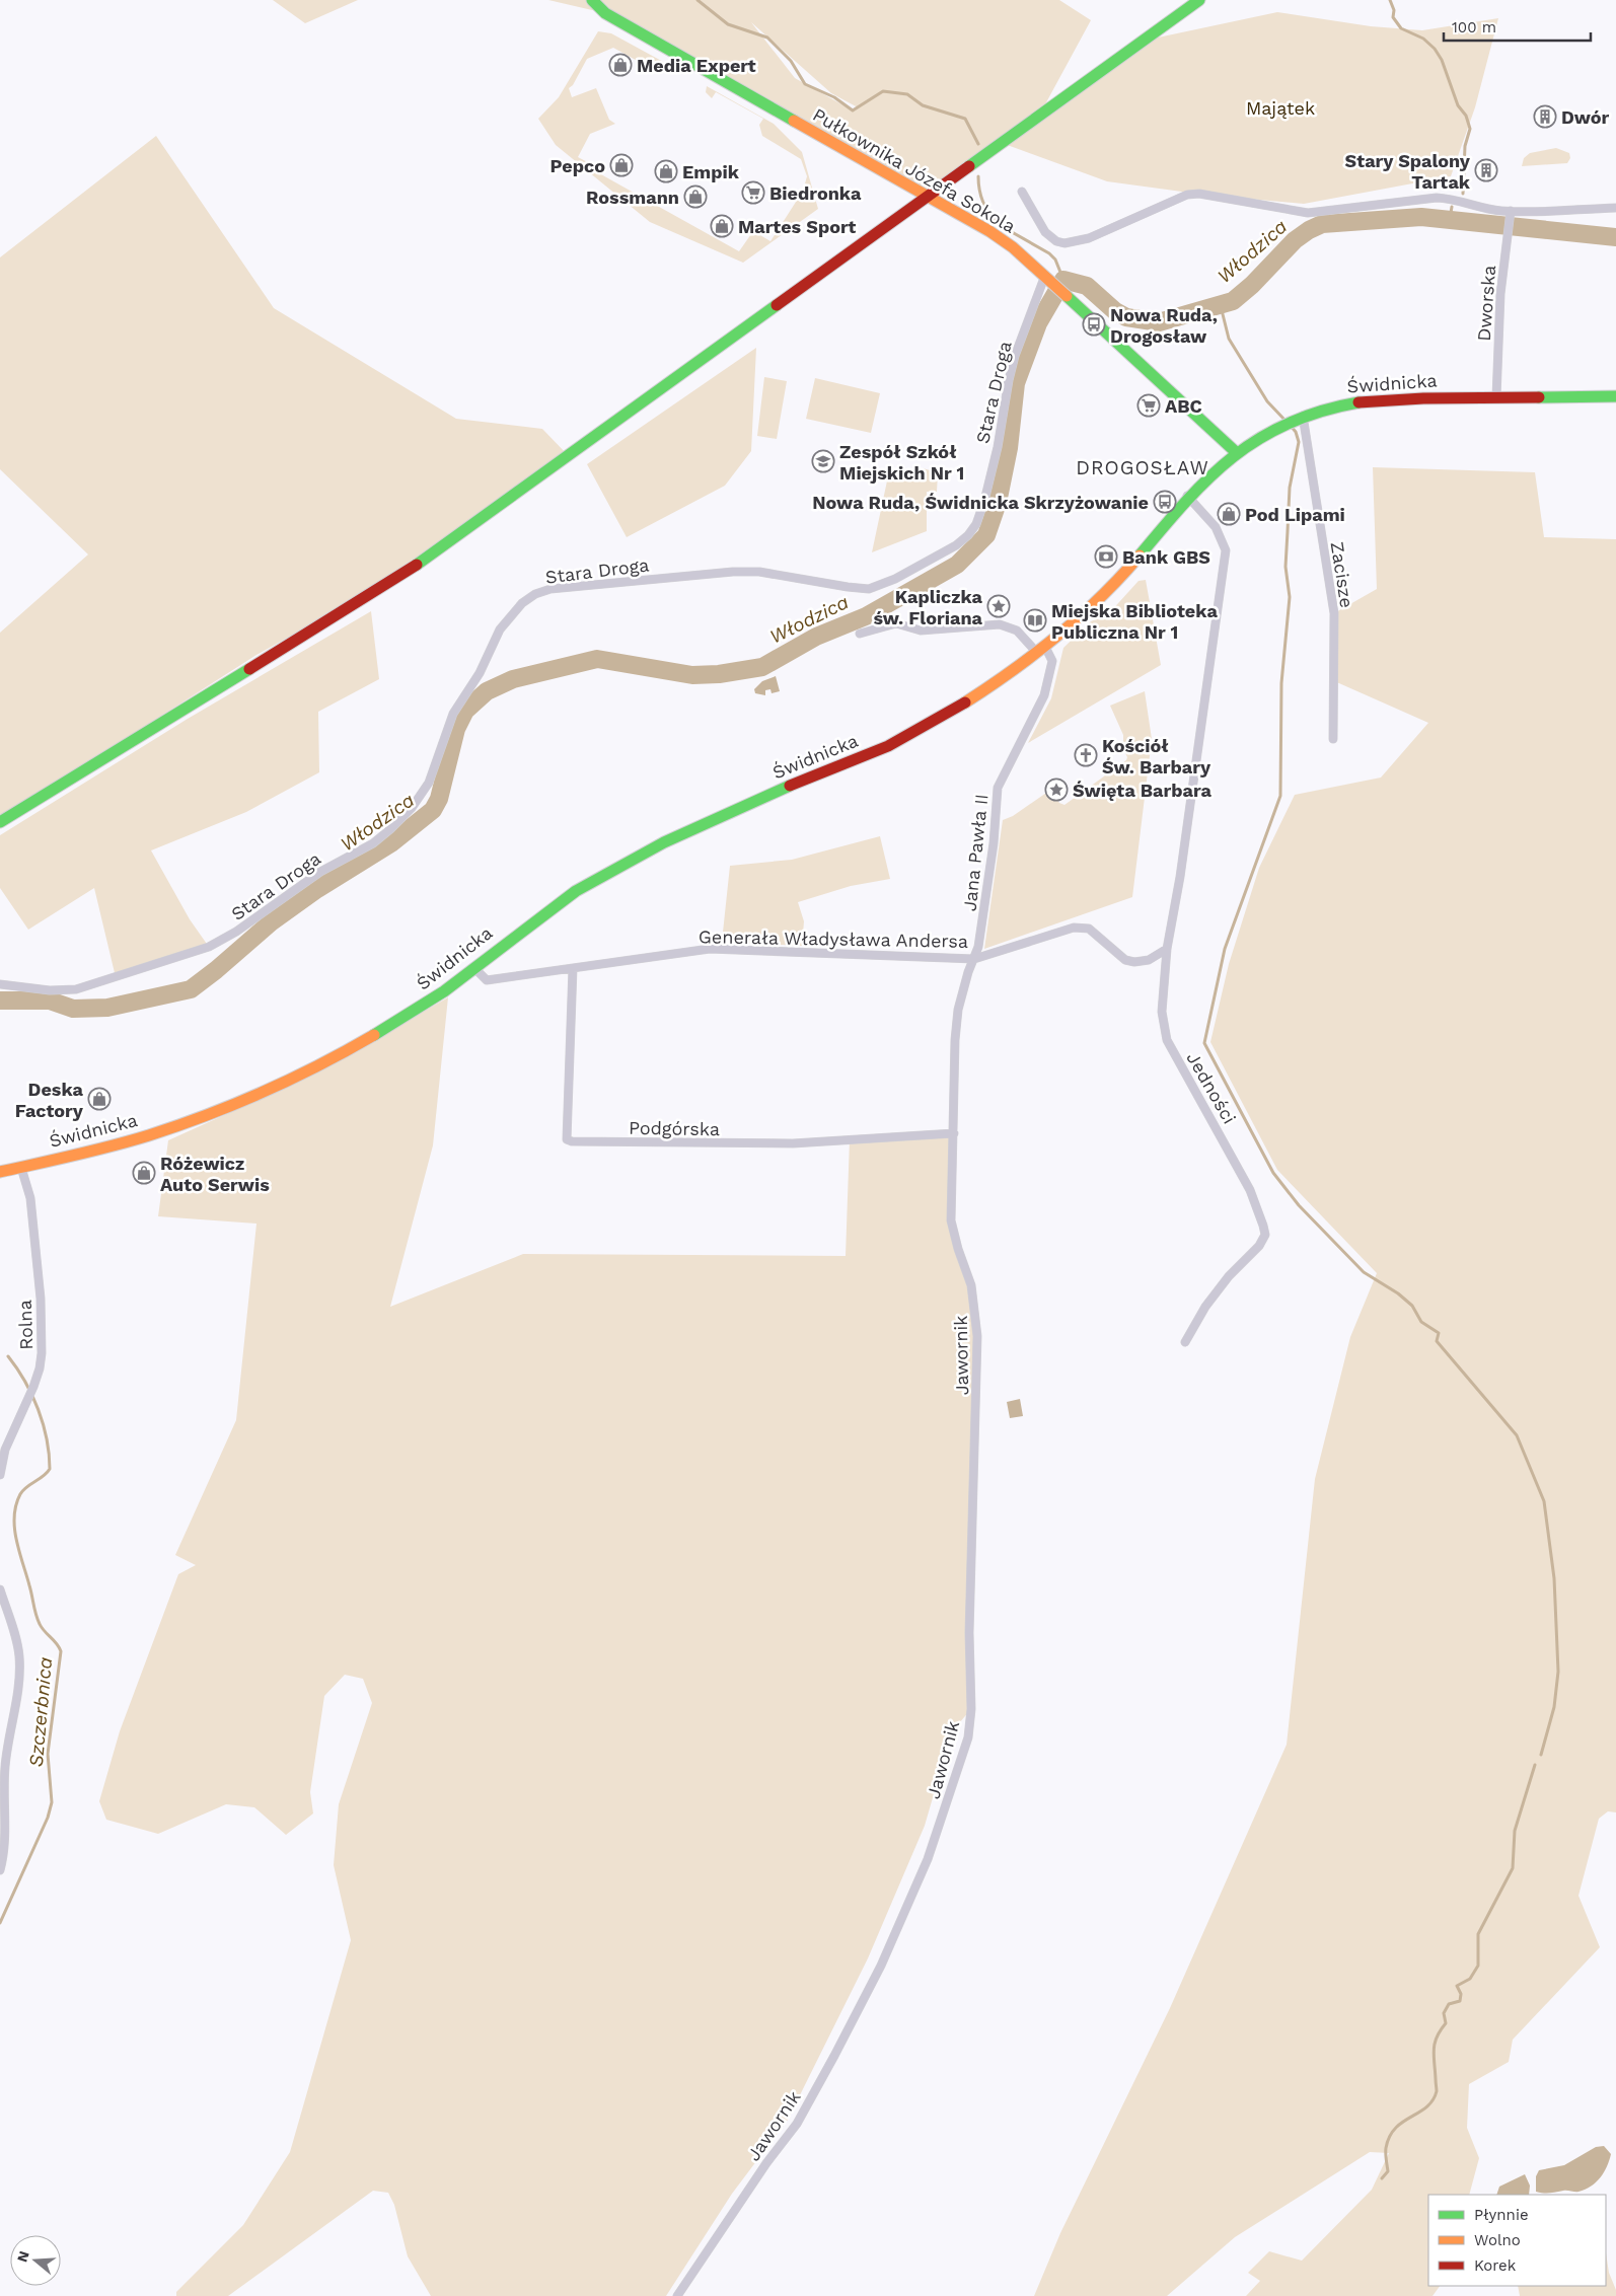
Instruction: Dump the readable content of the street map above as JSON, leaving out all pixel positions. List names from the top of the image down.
{
  "streets": {
    "street": [
      "Pułkownika Józefa Sokola",
      "Dworska",
      "Świdnicka",
      "Stara Droga",
      "Zacisze",
      "Jana Pawła II",
      "Generała Władysława Andersa",
      "Jedności",
      "Podgórska",
      "Rolna",
      "Jawornik"
    ]
  },
  "crossings": [
    ["Pułkownika Józefa Sokola", "Świdnicka"],
    ["Pułkownika Józefa Sokola", "Stara Droga"],
    ["Dworska", "Świdnicka"],
    ["Świdnicka", "Zacisze"],
    ["Świdnicka", "Jana Pawła II"],
    ["Świdnicka", "Generała Władysława Andersa"],
    ["Świdnicka", "Rolna"],
    ["Jana Pawła II", "Generała Władysława Andersa"],
    ["Jana Pawła II", "Podgórska"],
    ["Jana Pawła II", "Jawornik"],
    ["Generała Władysława Andersa", "Jedności"],
    ["Generała Władysława Andersa", "Podgórska"],
    ["Podgórska", "Jawornik"]
  ],
  "districts": ["DROGOSŁAW"],
  "water": ["Włodzica", "Szczerbnica"],
  "parks": ["Majątek"],
  "places": {
    "shop": [
      "Media Expert",
      "Pepco",
      "Empik",
      "Rossmann",
      "Martes Sport",
      "Pod Lipami",
      "Deska Factory",
      "Różewicz Auto Serwis"
    ],
    "building": ["Dwór", "Stary Spalony Tartak"],
    "supermarket": ["Biedronka", "ABC"],
    "bus stop": ["Nowa Ruda, Drogosław", "Nowa Ruda, Świdnicka Skrzyżowanie"],
    "school or university": ["Zespół Szkół Miejskich Nr 1"],
    "bank": ["Bank GBS"],
    "place": ["Kapliczka św. Floriana", "Święta Barbara"],
    "library": ["Miejska Biblioteka Publiczna Nr 1"],
    "church": ["Kościół Św. Barbary"]
  },
  "legend": ["Płynnie", "Wolno", "Korek"],
  "scale_bar": "100 m",
  "north": "left"
}
